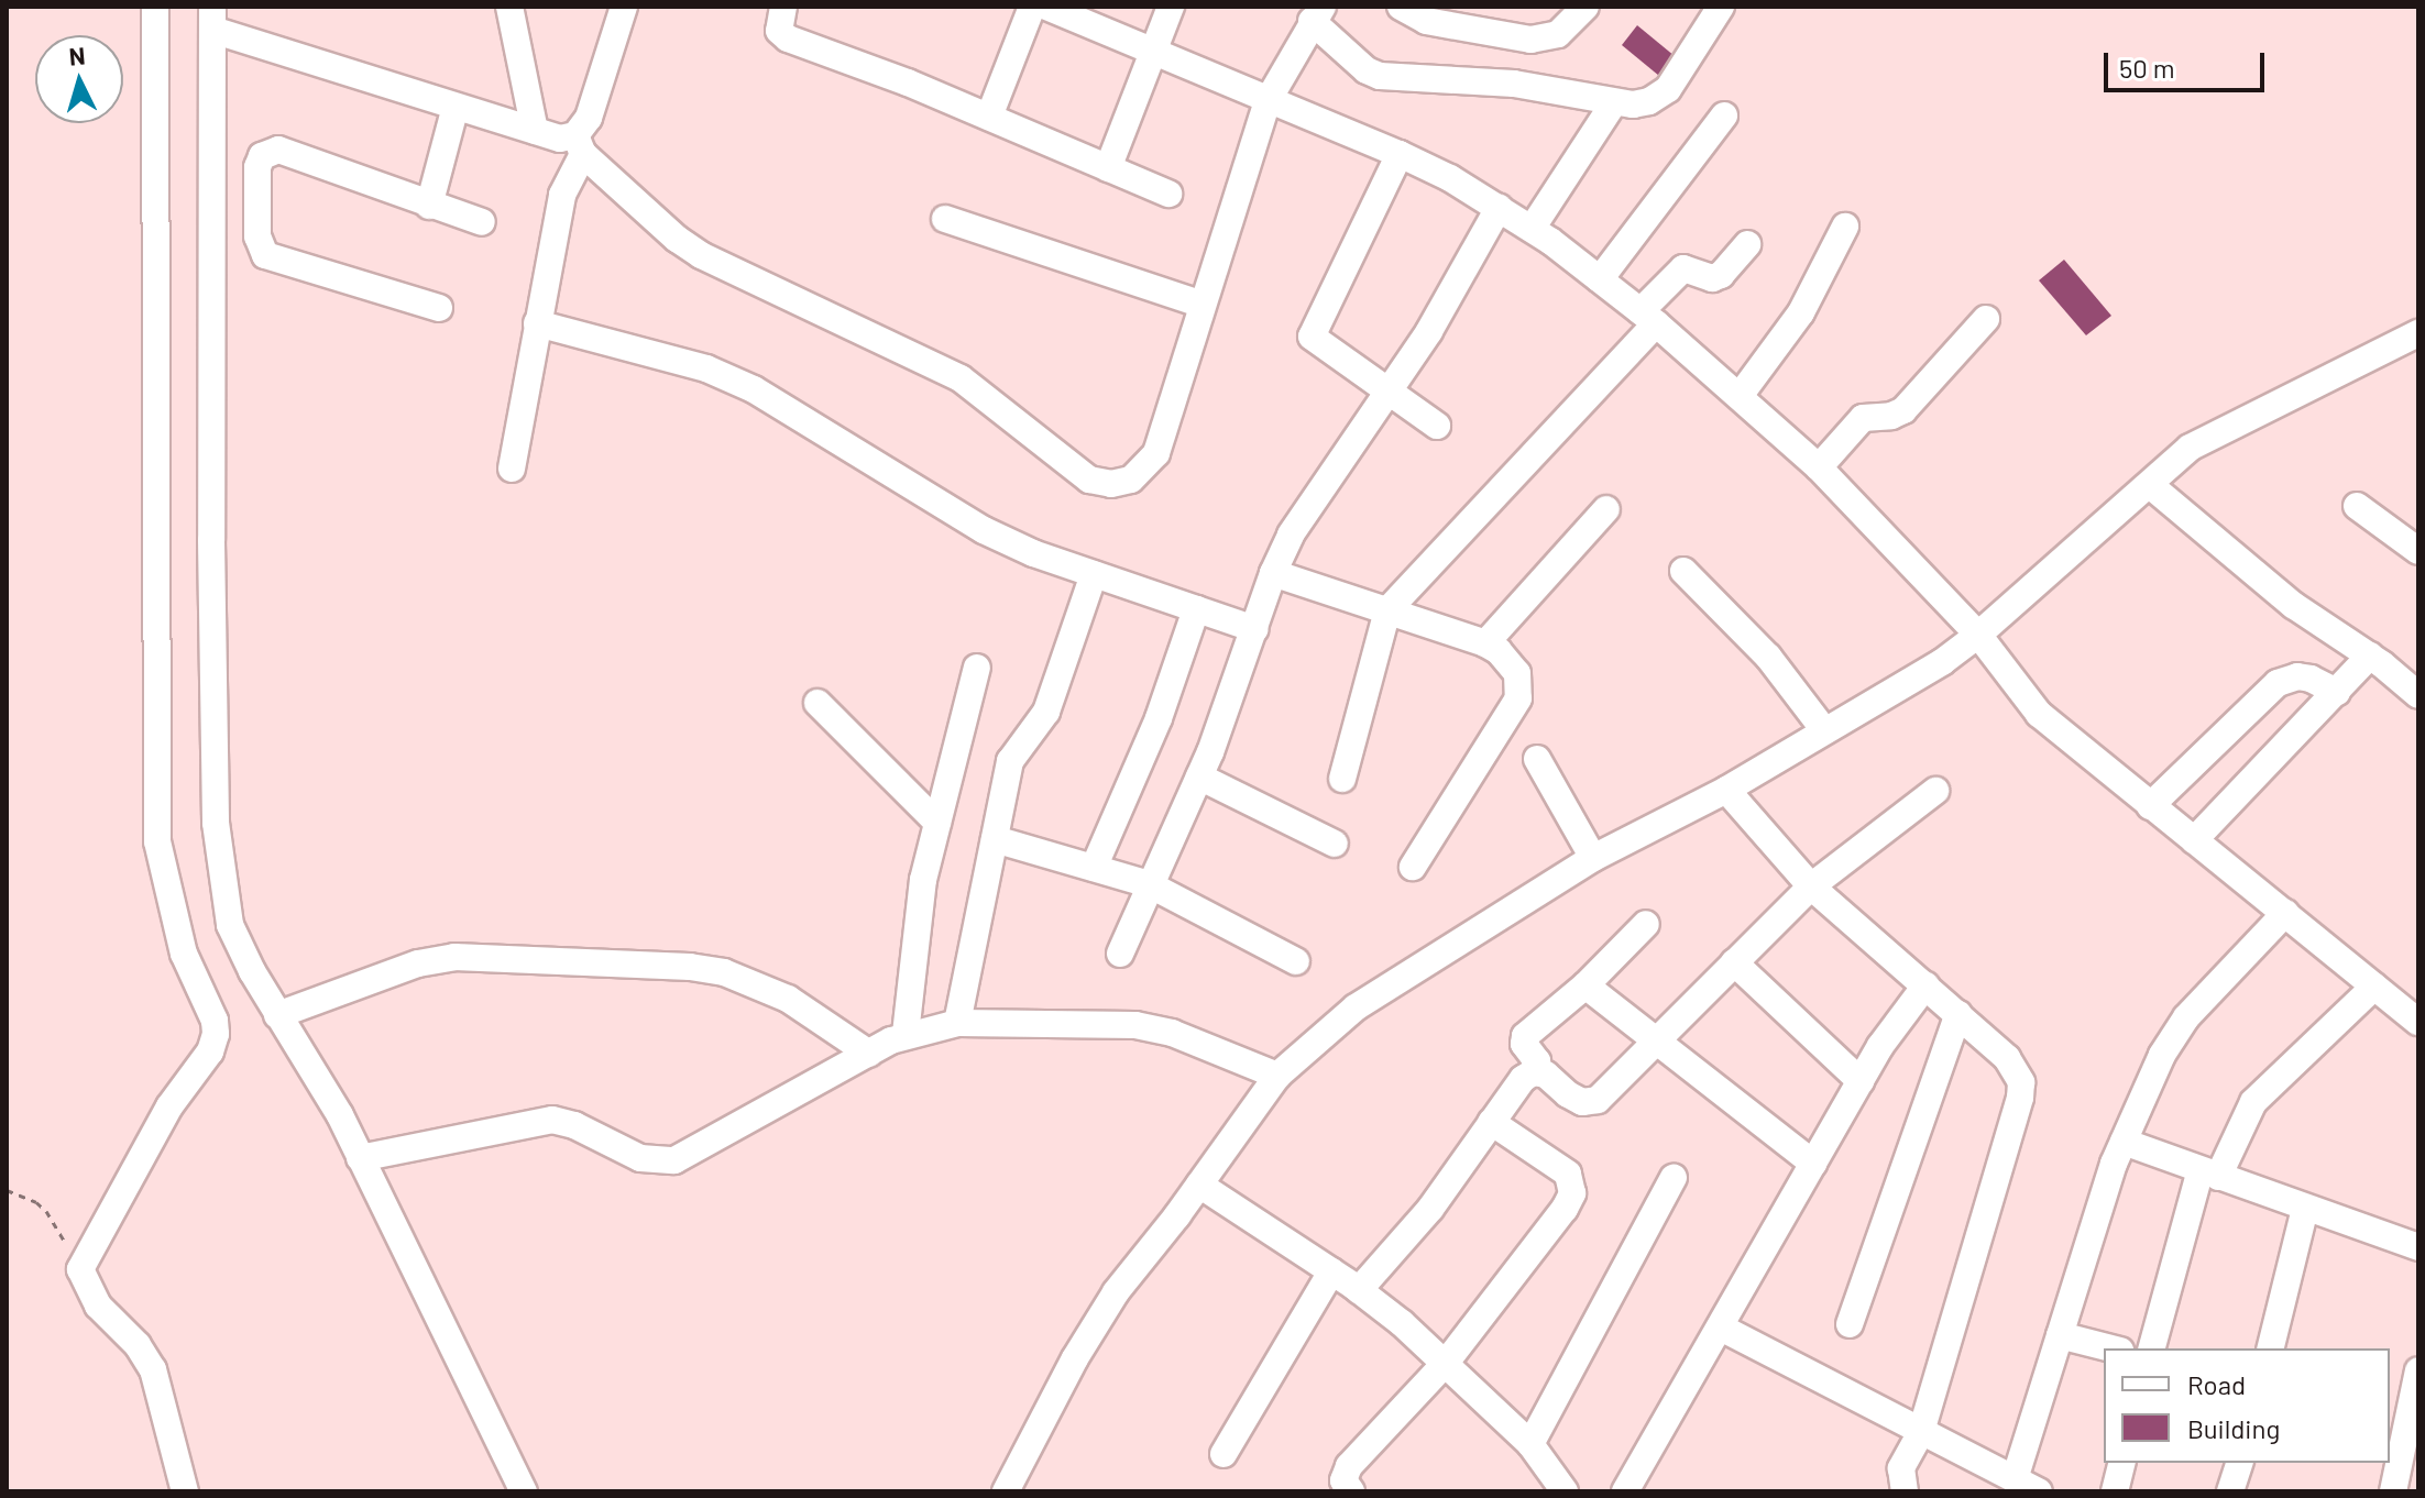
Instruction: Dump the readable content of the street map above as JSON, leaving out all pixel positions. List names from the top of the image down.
{
  "legend": ["Road", "Building"],
  "scale_bar": "50 m",
  "north": "top"
}
